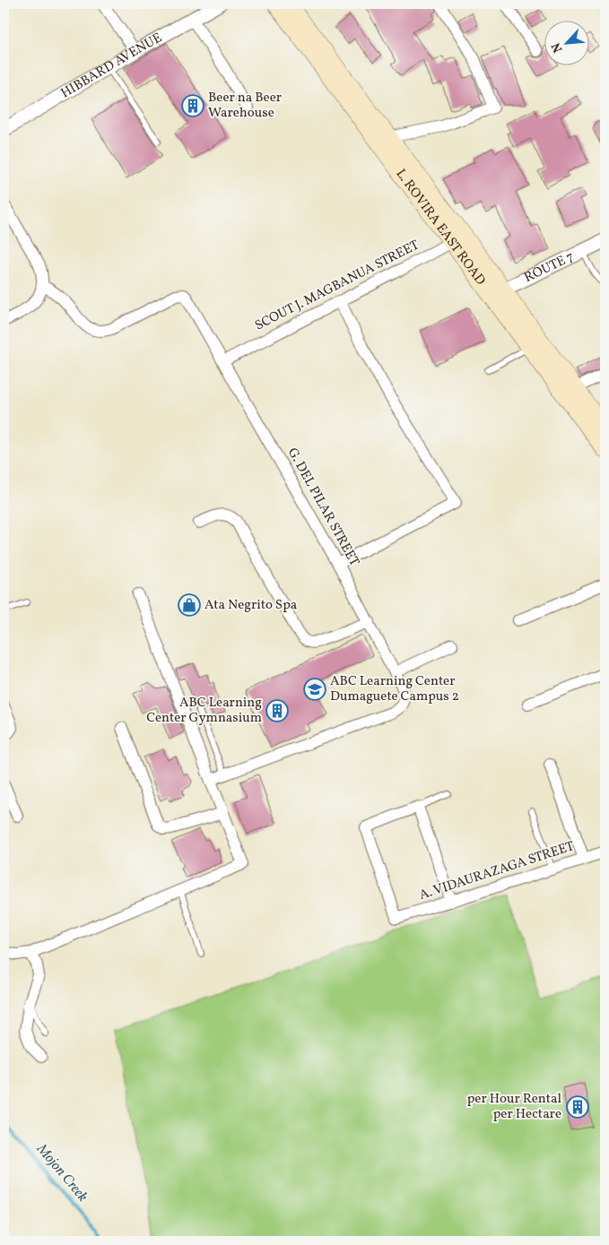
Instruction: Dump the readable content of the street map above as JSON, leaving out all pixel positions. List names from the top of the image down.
{
  "streets": {
    "main road": ["L. ROVIRA EAST ROAD"],
    "street": [
      "HIBBARD AVENUE",
      "ROUTE 7",
      "SCOUT J. MAGBANUA STREET",
      "G. DEL PILAR STREET",
      "A. VIDAURAZAGA STREET"
    ]
  },
  "crossings": [
    ["L. ROVIRA EAST ROAD", "ROUTE 7"],
    ["L. ROVIRA EAST ROAD", "SCOUT J. MAGBANUA STREET"],
    ["SCOUT J. MAGBANUA STREET", "G. DEL PILAR STREET"]
  ],
  "water": ["Mojon Creek"],
  "places": {
    "building": ["Beer na Beer Warehouse", "ABC Learning Center Gymnasium", "per Hour Rental per Hectare"],
    "shop": ["Ata Negrito Spa"],
    "school or university": ["ABC Learning Center Dumaguete Campus 2"]
  },
  "north": "bottom left"
}
